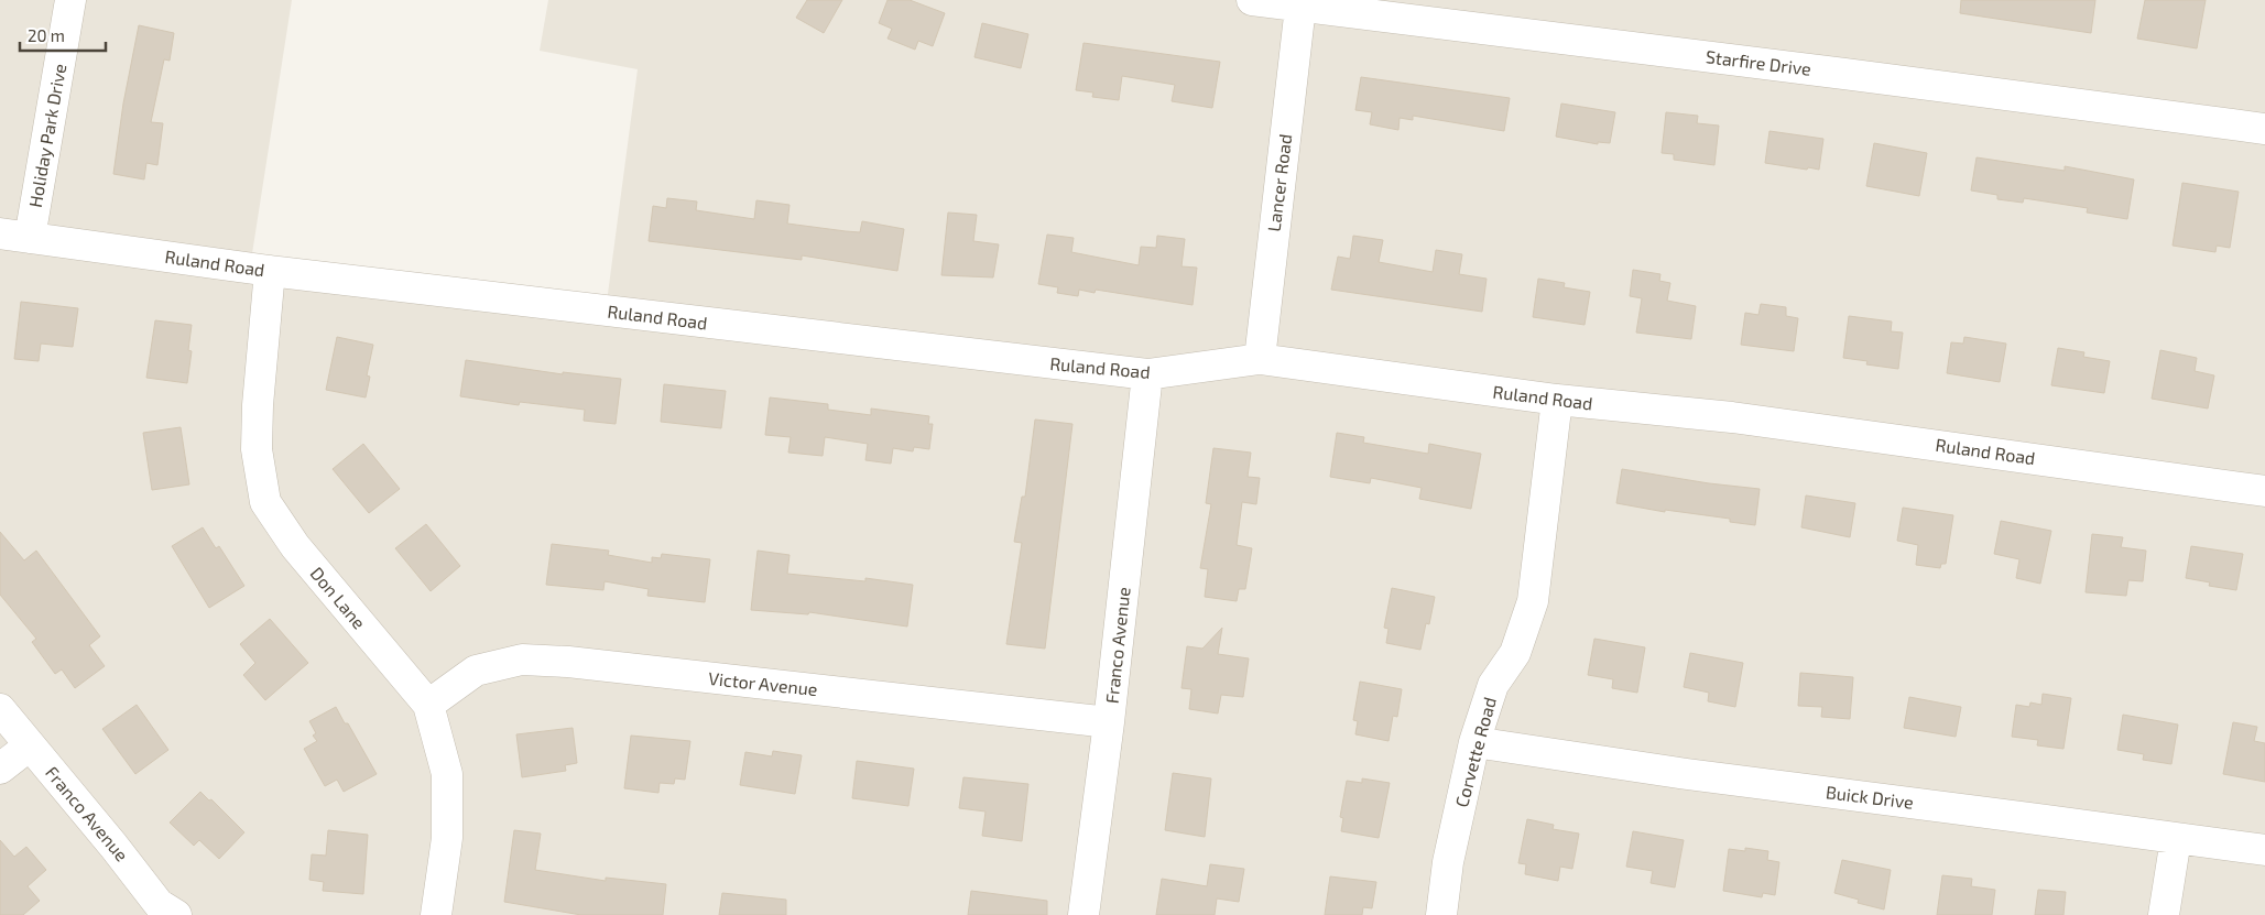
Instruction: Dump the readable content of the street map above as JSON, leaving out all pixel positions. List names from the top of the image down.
{
  "streets": {
    "street": [
      "Starfire Drive",
      "Holiday Park Drive",
      "Lancer Road",
      "Ruland Road",
      "Don Lane",
      "Franco Avenue",
      "Victor Avenue",
      "Corvette Road",
      "Buick Drive"
    ]
  },
  "crossings": [
    ["Starfire Drive", "Lancer Road"],
    ["Holiday Park Drive", "Ruland Road"],
    ["Lancer Road", "Ruland Road"],
    ["Ruland Road", "Don Lane"],
    ["Ruland Road", "Franco Avenue"],
    ["Ruland Road", "Corvette Road"],
    ["Don Lane", "Victor Avenue"],
    ["Franco Avenue", "Victor Avenue"],
    ["Corvette Road", "Buick Drive"]
  ],
  "scale_bar": "20 m"
}
